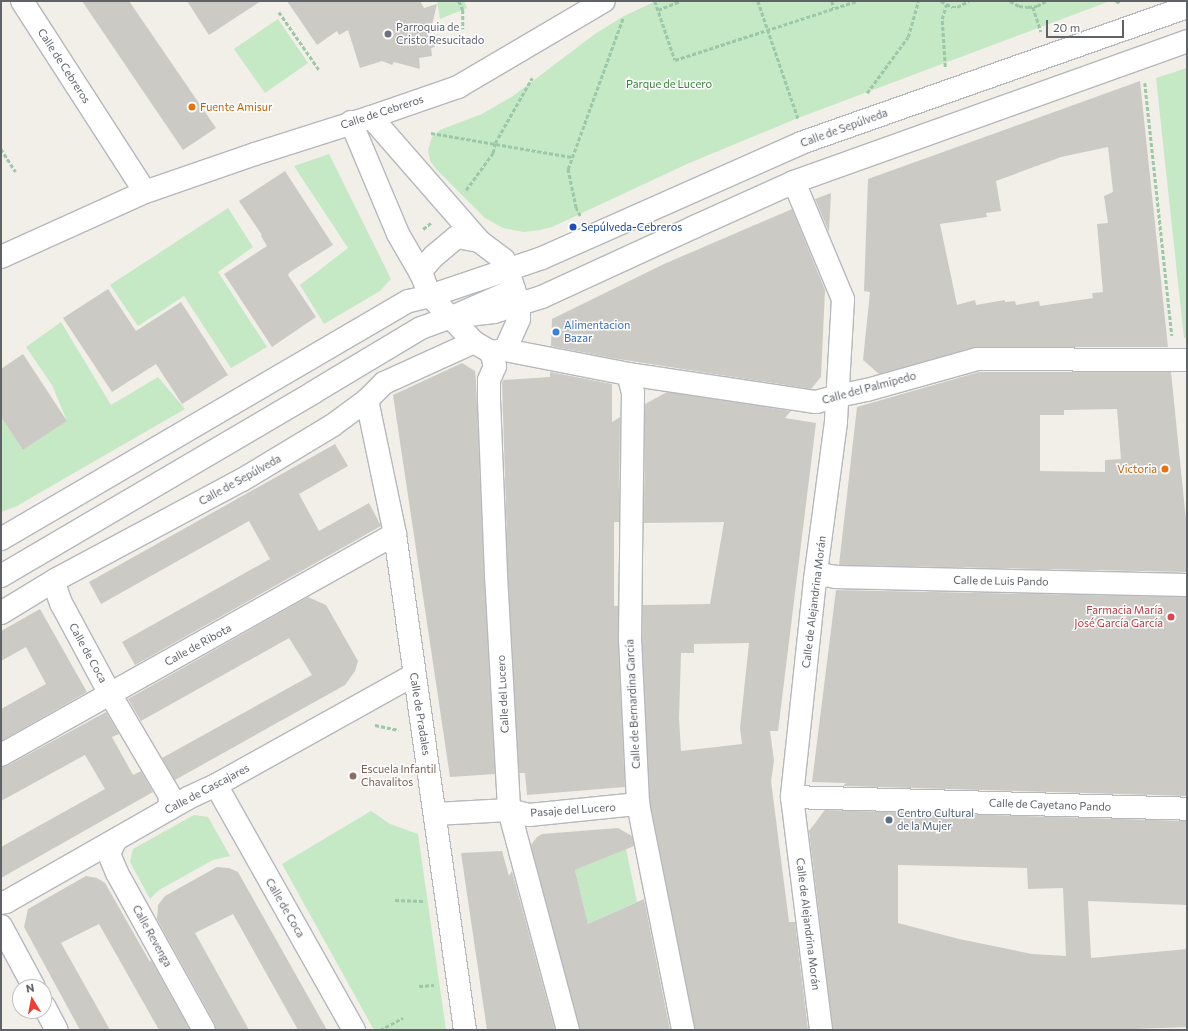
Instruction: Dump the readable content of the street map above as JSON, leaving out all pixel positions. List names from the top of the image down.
{
  "streets": {
    "street": [
      "Calle de Cebreros",
      "Calle de Sepúlveda",
      "Calle del Palmípedo",
      "Calle de Luis Pando",
      "Calle de Alejandrina Morán",
      "Calle de Ribota",
      "Calle de Coca",
      "Calle del Lucero",
      "Calle de Bernardina García",
      "Calle de Pradales",
      "Calle de Cascajares",
      "Calle de Cayetano Pando",
      "Pasaje del Lucero",
      "Calle Revenga"
    ]
  },
  "crossings": [
    ["Calle de Sepúlveda", "Calle del Palmípedo"],
    ["Calle de Sepúlveda", "Calle de Coca"],
    ["Calle de Sepúlveda", "Calle del Lucero"],
    ["Calle de Sepúlveda", "Calle de Pradales"],
    ["Calle del Palmípedo", "Calle de Alejandrina Morán"],
    ["Calle del Palmípedo", "Calle del Lucero"],
    ["Calle del Palmípedo", "Calle de Bernardina García"],
    ["Calle de Luis Pando", "Calle de Alejandrina Morán"],
    ["Calle de Alejandrina Morán", "Calle de Cayetano Pando"],
    ["Calle de Ribota", "Calle de Coca"],
    ["Calle de Ribota", "Calle de Pradales"],
    ["Calle de Coca", "Calle de Cascajares"],
    ["Calle del Lucero", "Pasaje del Lucero"],
    ["Calle de Bernardina García", "Pasaje del Lucero"],
    ["Calle de Pradales", "Calle de Cascajares"],
    ["Calle de Pradales", "Pasaje del Lucero"],
    ["Calle de Cascajares", "Calle Revenga"]
  ],
  "parks": ["Parque de Lucero"],
  "places": [
    "Parroquia de Cristo Resucitado",
    "Fuente Amisur",
    "Sepúlveda-Cebreros",
    "Alimentacion Bazar",
    "Victoria",
    "Farmacia María José García García",
    "Escuela Infantil Chavalitos",
    "Centro Cultural de la Mujer"
  ],
  "scale_bar": "20 m",
  "north": "top"
}
